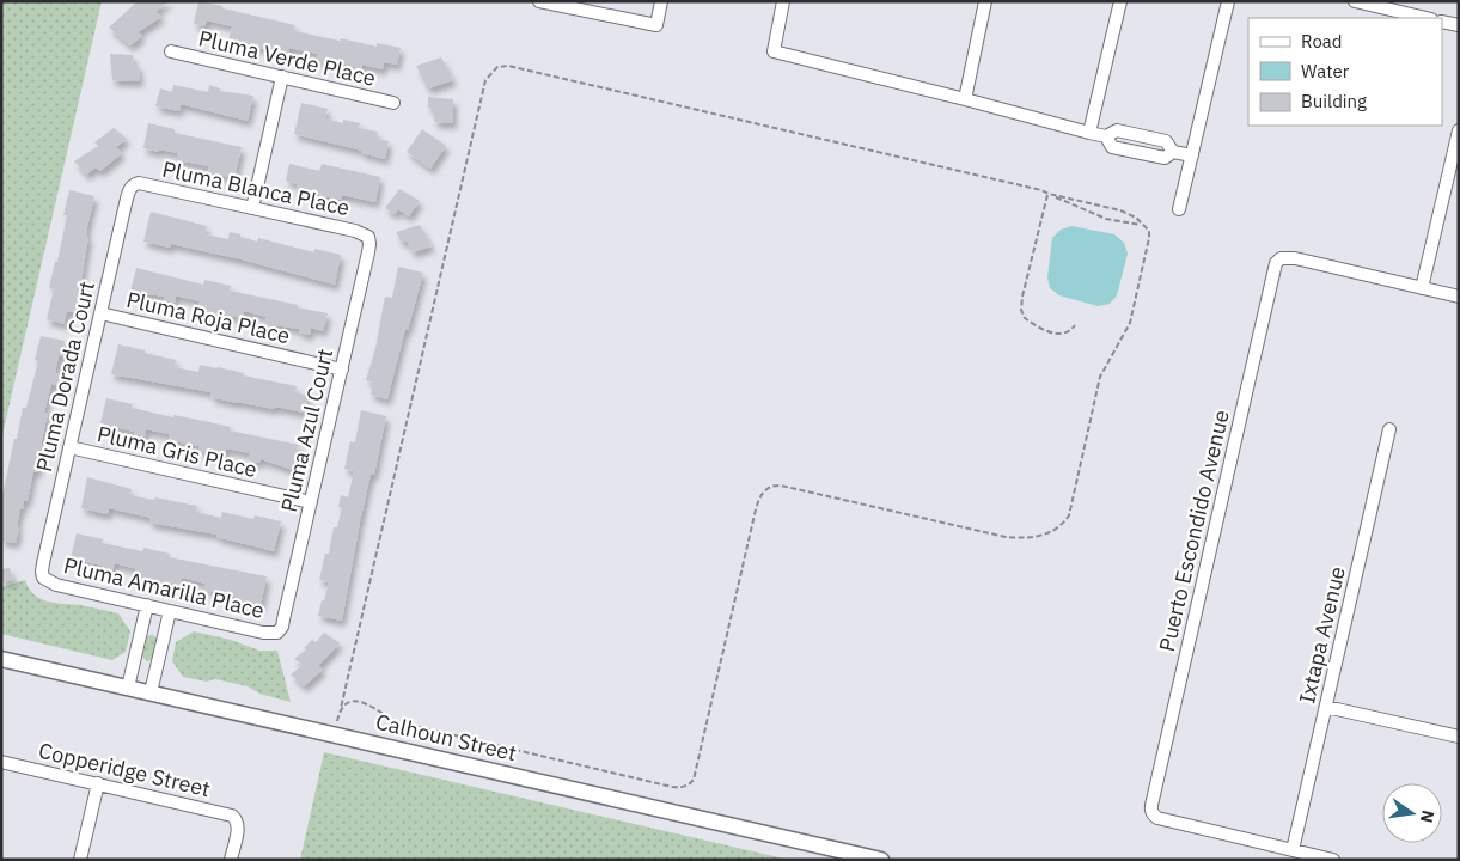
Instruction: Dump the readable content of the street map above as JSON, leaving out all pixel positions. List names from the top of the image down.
{
  "streets": {
    "street": [
      "Pluma Verde Place",
      "Pluma Blanca Place",
      "Pluma Roja Place",
      "Pluma Dorada Court",
      "Pluma Azul Court",
      "Pluma Gris Place",
      "Puerto Escondido Avenue",
      "Pluma Amarilla Place",
      "Ixtapa Avenue",
      "Calhoun Street",
      "Copperidge Street"
    ]
  },
  "crossings": [
    ["Pluma Blanca Place", "Pluma Dorada Court"],
    ["Pluma Blanca Place", "Pluma Azul Court"],
    ["Pluma Roja Place", "Pluma Dorada Court"],
    ["Pluma Roja Place", "Pluma Azul Court"],
    ["Pluma Dorada Court", "Pluma Gris Place"],
    ["Pluma Dorada Court", "Pluma Amarilla Place"],
    ["Pluma Azul Court", "Pluma Gris Place"],
    ["Pluma Azul Court", "Pluma Amarilla Place"],
    ["Puerto Escondido Avenue", "Ixtapa Avenue"]
  ],
  "legend": ["Road", "Water", "Building"],
  "north": "right"
}
